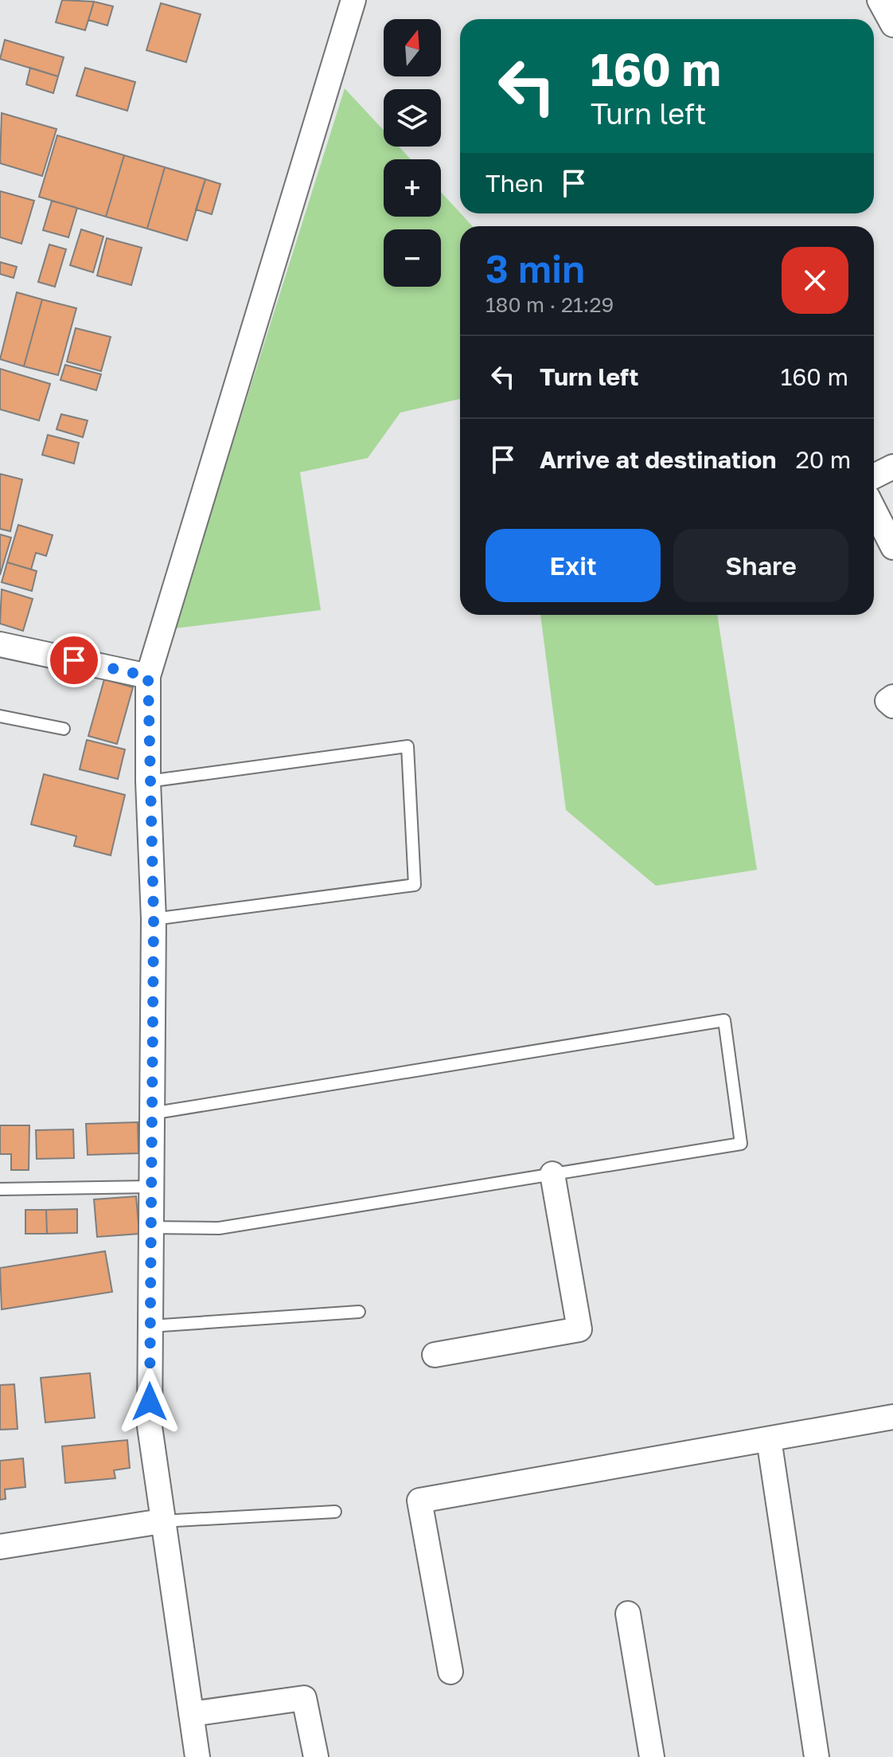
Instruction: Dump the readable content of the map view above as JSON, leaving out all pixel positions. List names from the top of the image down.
{
  "north": "top",
  "page": {
    "map_buttons": ["+", "−"],
    "turn": ["160 m", "Turn left"],
    "then": "Then",
    "heading": ["3 min", "180 m · 21:29"],
    "list": [
      {
        "name": "Turn left",
        "value": "160 m"
      },
      {
        "name": "Arrive at destination",
        "value": "20 m"
      }
    ],
    "buttons": ["Exit", "Share"]
  }
}
